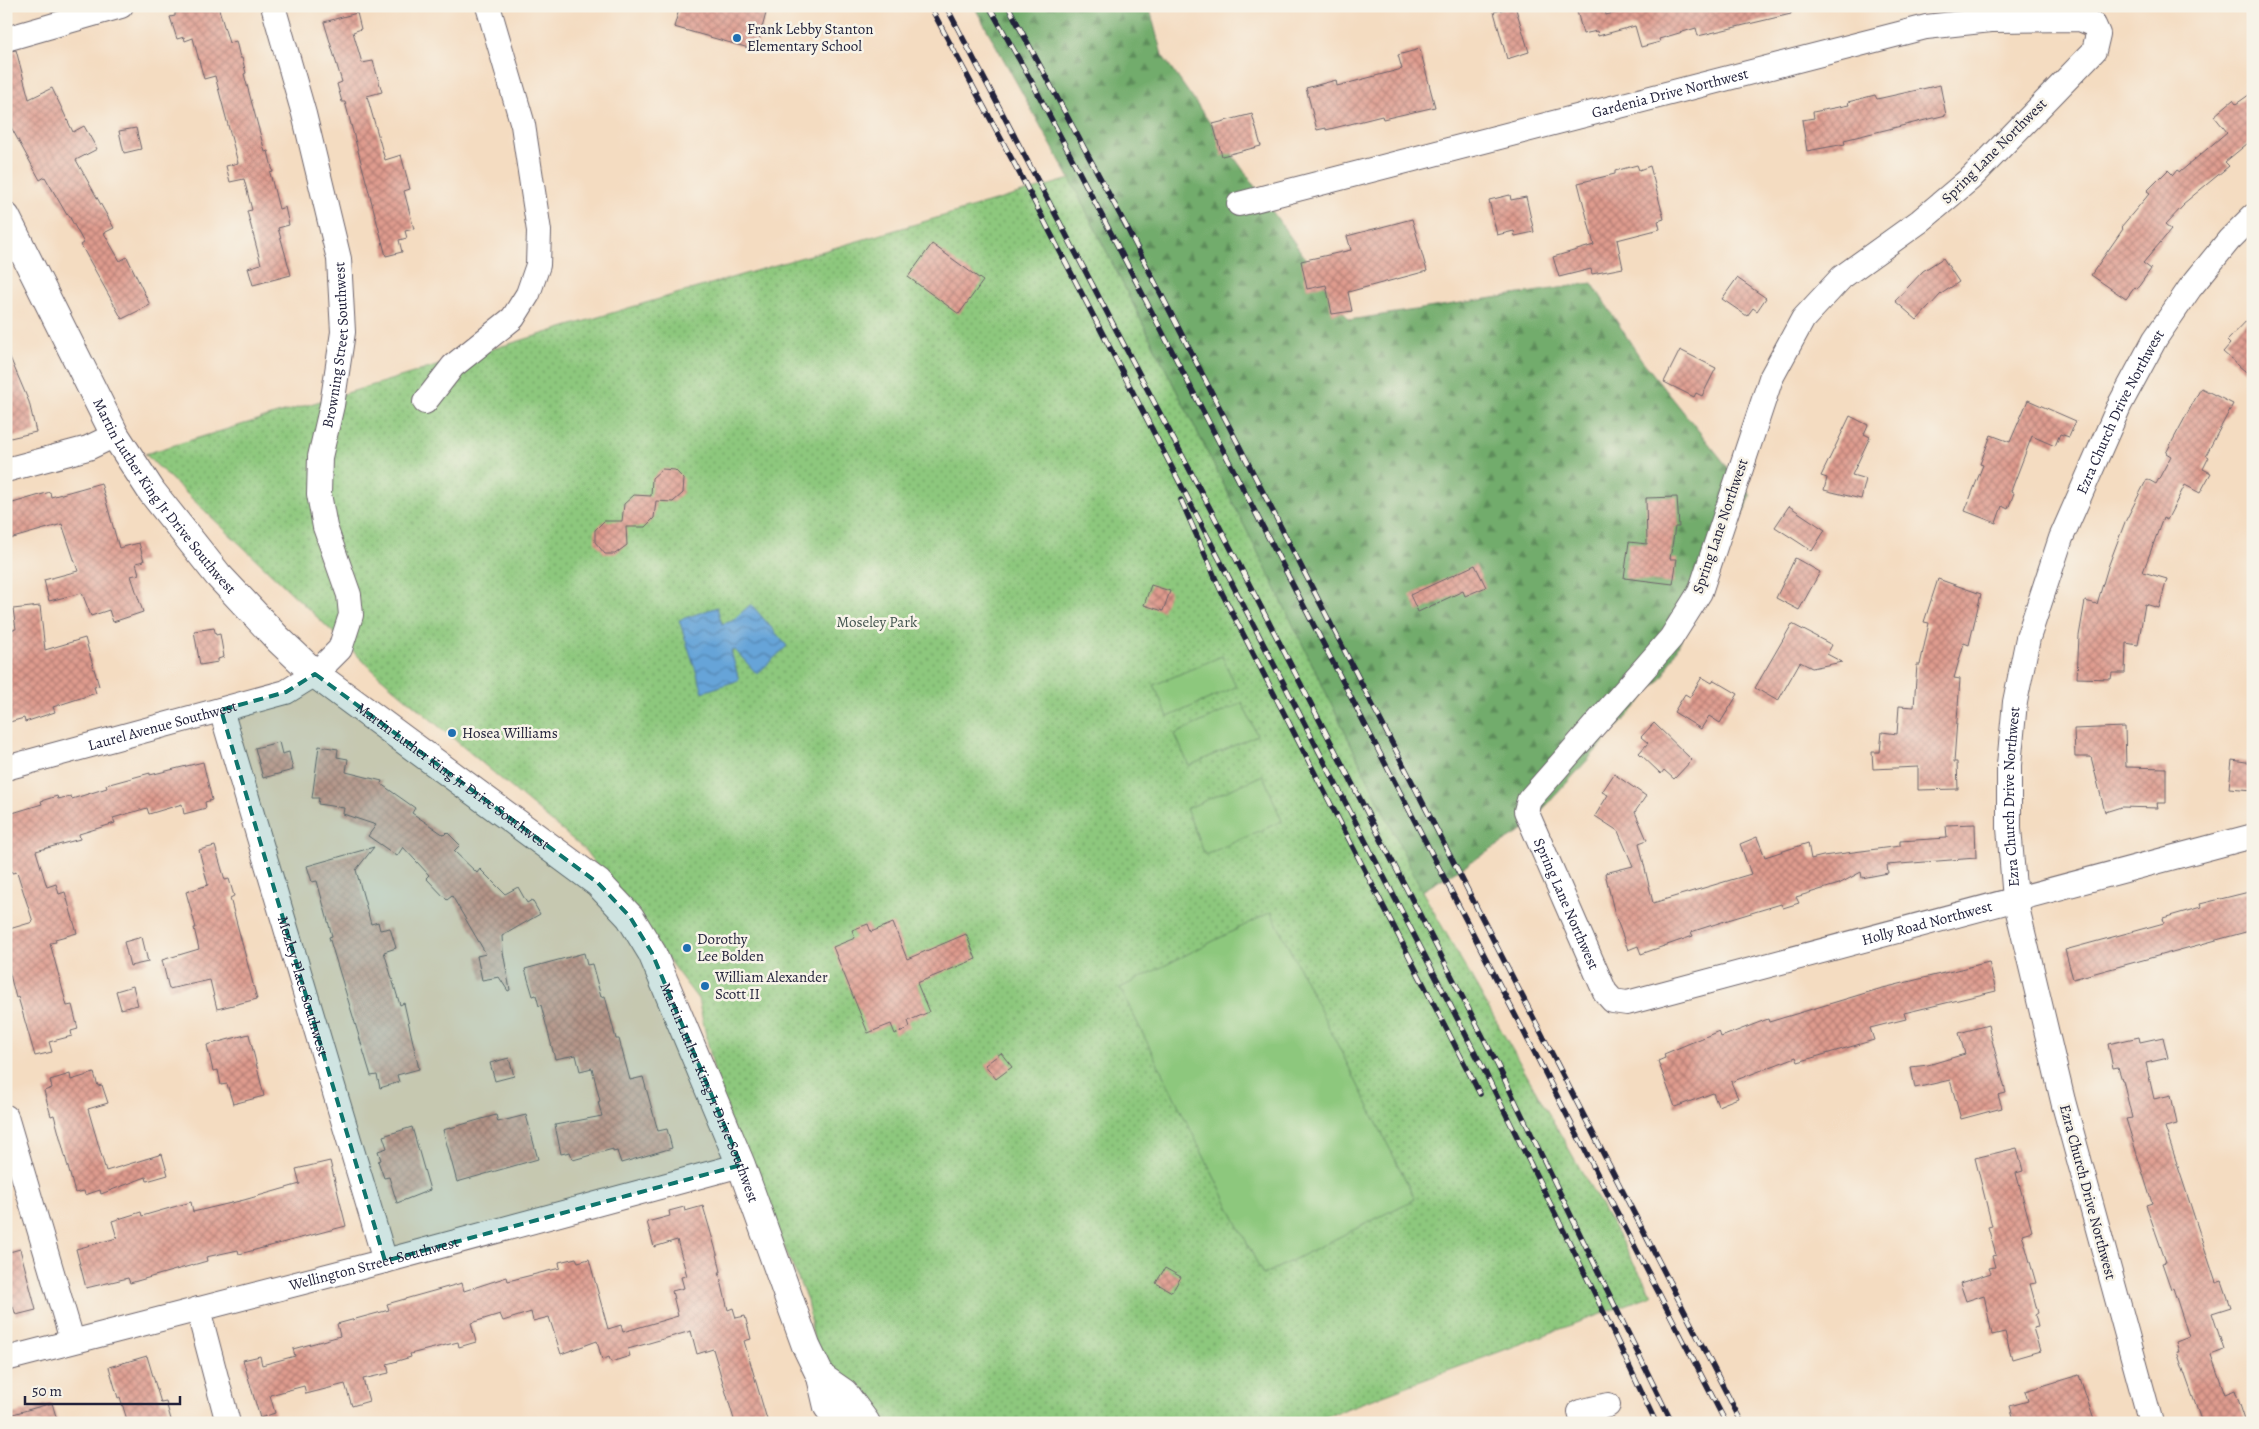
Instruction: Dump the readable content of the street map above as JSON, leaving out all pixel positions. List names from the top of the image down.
{
  "streets": {
    "main road": ["Martin Luther King Jr Drive Southwest"],
    "street": [
      "Gardenia Drive Northwest",
      "Spring Lane Northwest",
      "Browning Street Southwest",
      "Ezra Church Drive Northwest",
      "Laurel Avenue Southwest",
      "Holly Road Northwest",
      "Mozley Place Southwest",
      "Wellington Street Southwest"
    ]
  },
  "crossings": [
    ["Gardenia Drive Northwest", "Spring Lane Northwest"],
    ["Spring Lane Northwest", "Holly Road Northwest"],
    ["Browning Street Southwest", "Martin Luther King Jr Drive Southwest"],
    ["Browning Street Southwest", "Laurel Avenue Southwest"],
    ["Ezra Church Drive Northwest", "Holly Road Northwest"],
    ["Martin Luther King Jr Drive Southwest", "Laurel Avenue Southwest"],
    ["Martin Luther King Jr Drive Southwest", "Wellington Street Southwest"],
    ["Laurel Avenue Southwest", "Mozley Place Southwest"],
    ["Mozley Place Southwest", "Wellington Street Southwest"]
  ],
  "parks": ["Moseley Park"],
  "places": [
    "Frank Lebby Stanton Elementary School",
    "Hosea Williams",
    "Dorothy Lee Bolden",
    "William Alexander Scott II"
  ],
  "scale_bar": "50 m"
}
